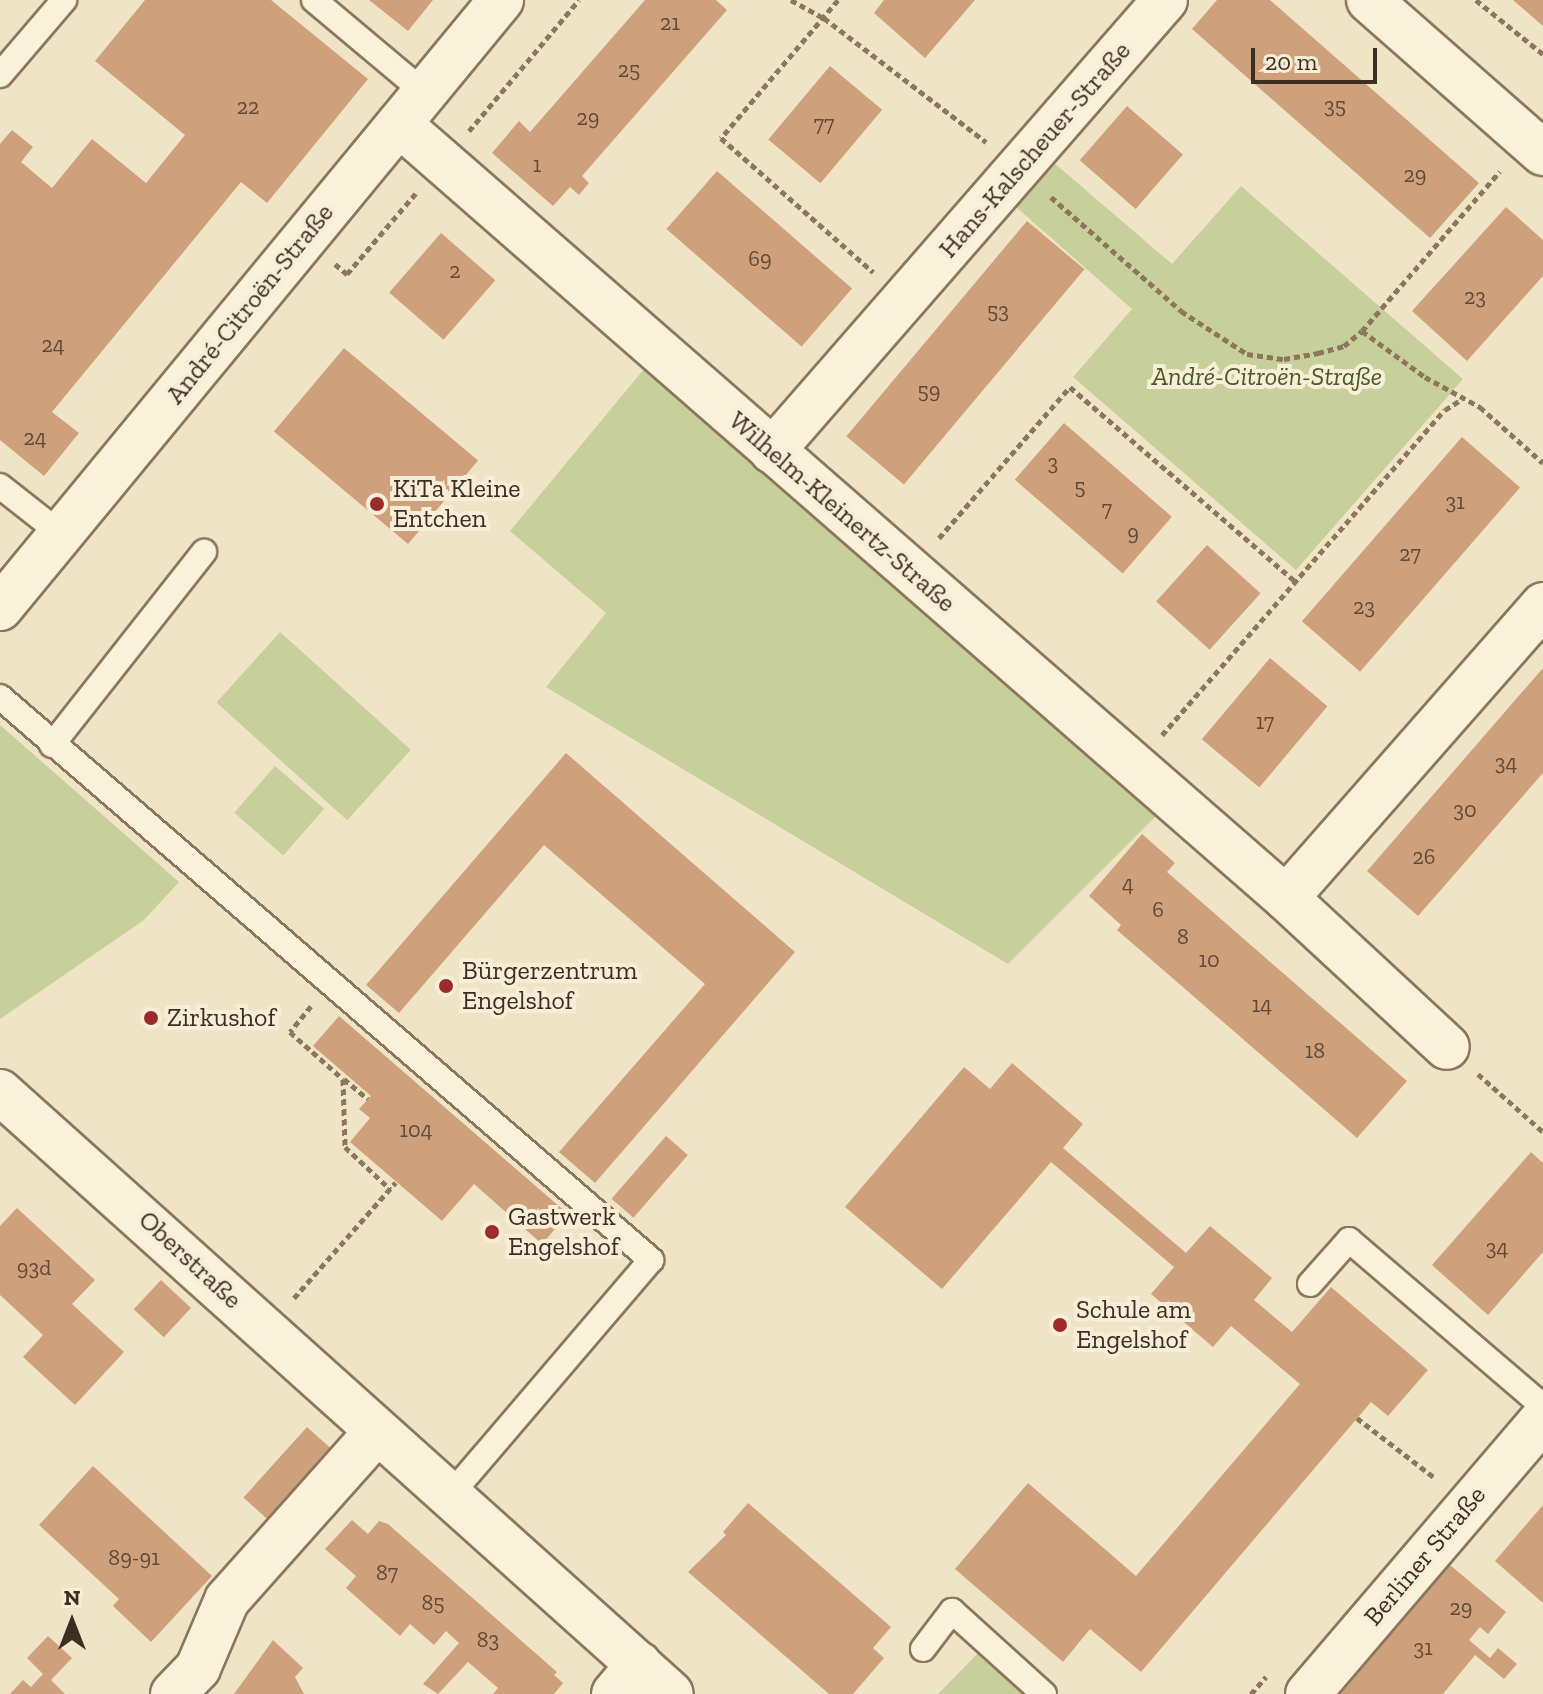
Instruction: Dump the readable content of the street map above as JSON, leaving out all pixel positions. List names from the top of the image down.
{
  "streets": {
    "street": [
      "Hans-Kalscheuer-Straße",
      "André-Citroën-Straße",
      "Wilhelm-Kleinertz-Straße",
      "Oberstraße",
      "Berliner Straße"
    ]
  },
  "crossings": [
    ["Hans-Kalscheuer-Straße", "Wilhelm-Kleinertz-Straße"],
    ["André-Citroën-Straße", "Wilhelm-Kleinertz-Straße"]
  ],
  "parks": ["André-Citroën-Straße"],
  "places": [
    "KiTa Kleine Entchen",
    "Bürgerzentrum Engelshof",
    "Zirkushof",
    "Gastwerk Engelshof",
    "Schule am Engelshof"
  ],
  "house_numbers": [
    "21",
    "25",
    "35",
    "22",
    "29",
    "77",
    "1",
    "29",
    "69",
    "2",
    "23",
    "53",
    "24",
    "59",
    "24",
    "3",
    "5",
    "31",
    "7",
    "9",
    "27",
    "23",
    "17",
    "34",
    "30",
    "26",
    "4",
    "6",
    "8",
    "10",
    "14",
    "18",
    "104",
    "34",
    "93d",
    "89-91",
    "87",
    "85",
    "29",
    "83",
    "31"
  ],
  "scale_bar": "20 m",
  "north": "top"
}
